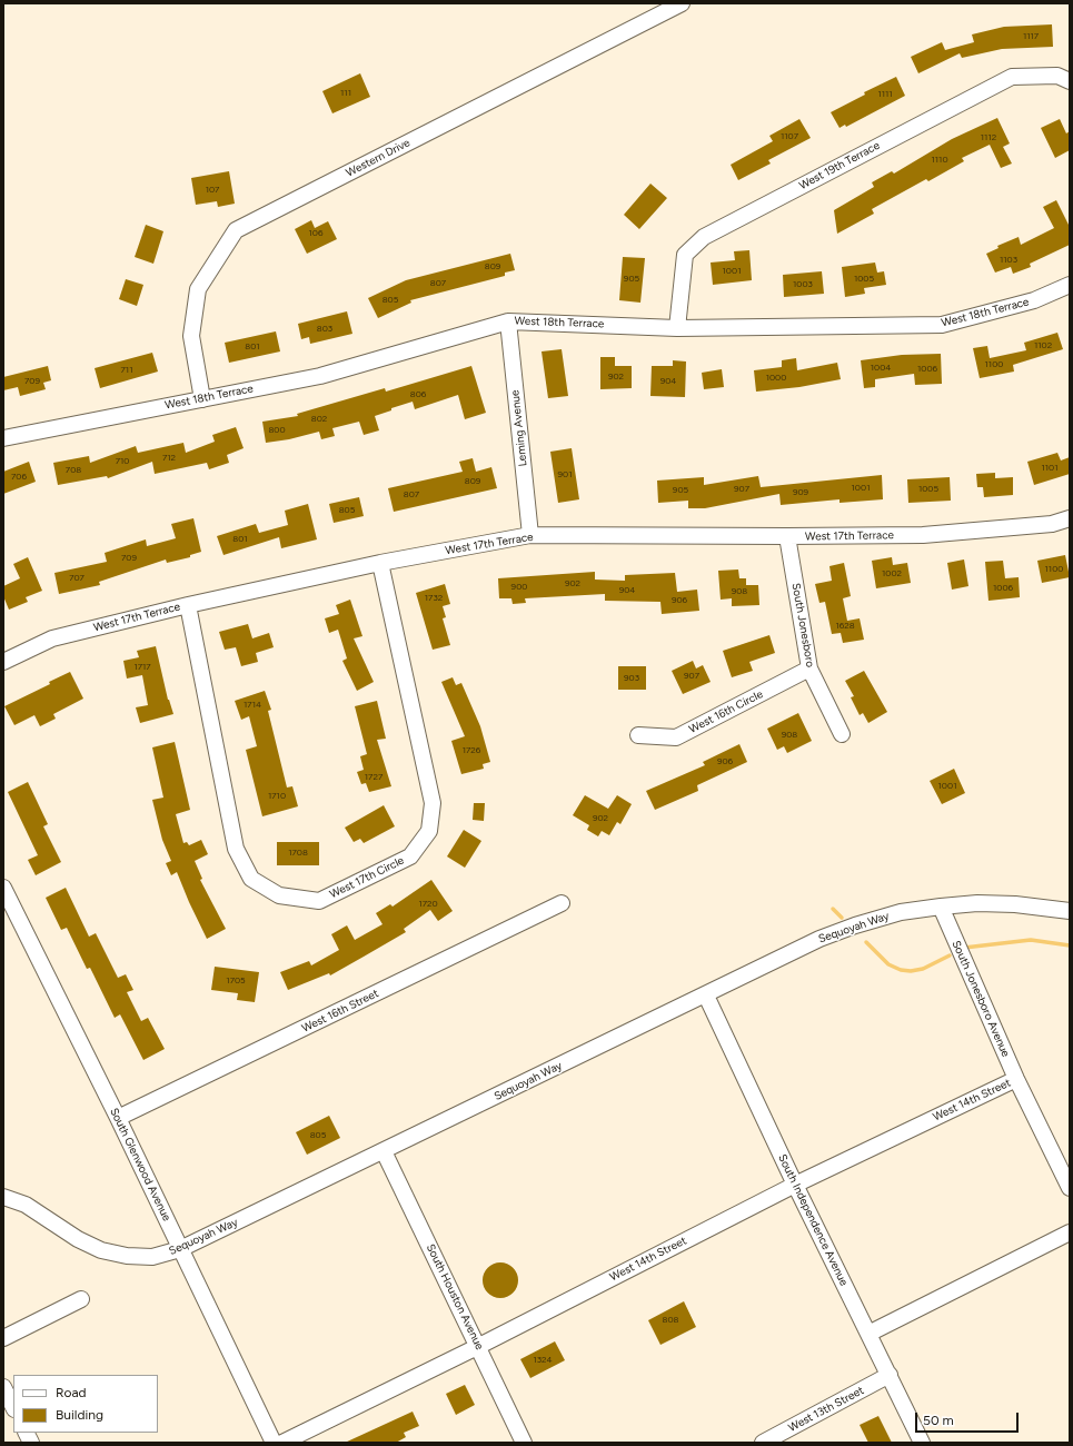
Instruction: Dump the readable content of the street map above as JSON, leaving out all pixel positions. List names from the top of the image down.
{
  "streets": {
    "street": [
      "Western Drive",
      "West 19th Terrace",
      "West 18th Terrace",
      "Leming Avenue",
      "West 17th Terrace",
      "South Jonesboro",
      "West 16th Circle",
      "West 17th Circle",
      "Sequoyah Way",
      "South Jonesboro Avenue",
      "West 16th Street",
      "West 14th Street",
      "South Glenwood Avenue",
      "South Independence Avenue",
      "South Houston Avenue",
      "West 13th Street"
    ]
  },
  "crossings": [
    ["Western Drive", "West 18th Terrace"],
    ["West 19th Terrace", "West 18th Terrace"],
    ["West 18th Terrace", "Leming Avenue"],
    ["Leming Avenue", "West 17th Terrace"],
    ["West 17th Terrace", "South Jonesboro"],
    ["West 17th Terrace", "West 17th Circle"],
    ["South Jonesboro", "West 16th Circle"],
    ["Sequoyah Way", "South Jonesboro Avenue"],
    ["Sequoyah Way", "South Glenwood Avenue"],
    ["Sequoyah Way", "South Independence Avenue"],
    ["Sequoyah Way", "South Houston Avenue"],
    ["South Jonesboro Avenue", "West 14th Street"],
    ["West 16th Street", "South Glenwood Avenue"],
    ["West 14th Street", "South Independence Avenue"],
    ["West 14th Street", "South Houston Avenue"],
    ["South Independence Avenue", "West 13th Street"]
  ],
  "house_numbers": [
    "1117",
    "111",
    "1111",
    "1107",
    "1112",
    "1110",
    "107",
    "106",
    "1103",
    "809",
    "1001",
    "905",
    "1005",
    "807",
    "1003",
    "805",
    "803",
    "1102",
    "801",
    "1100",
    "1004",
    "1006",
    "711",
    "902",
    "1000",
    "709",
    "904",
    "806",
    "802",
    "800",
    "712",
    "710",
    "1101",
    "708",
    "901",
    "706",
    "809",
    "1001",
    "907",
    "1005",
    "905",
    "909",
    "807",
    "805",
    "801",
    "709",
    "1100",
    "1002",
    "707",
    "902",
    "900",
    "1006",
    "904",
    "908",
    "1732",
    "906",
    "1628",
    "1717",
    "907",
    "903",
    "1714",
    "908",
    "1726",
    "906",
    "1727",
    "1001",
    "1710",
    "902",
    "1708",
    "1720",
    "1705",
    "805",
    "808",
    "1324"
  ],
  "legend": ["Road", "Building"],
  "scale_bar": "50 m"
}
